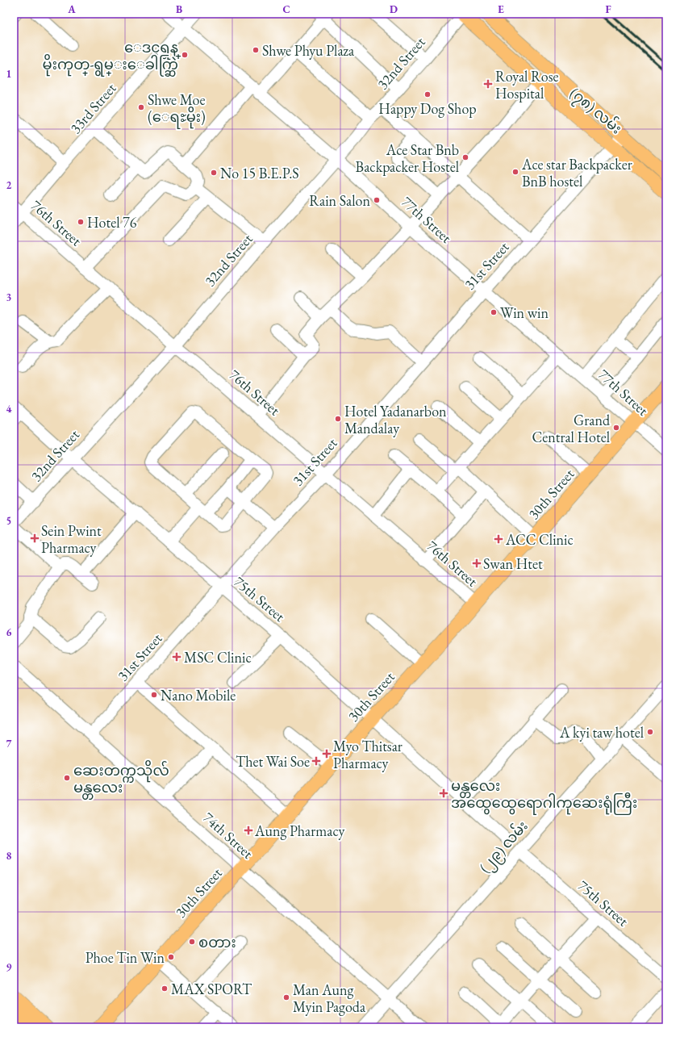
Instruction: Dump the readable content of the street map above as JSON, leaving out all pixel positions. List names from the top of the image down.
{
  "streets": {
    "main road": ["(၇၈) လမ်း", "30th Street"],
    "street": [
      "32nd Street",
      "33rd Street",
      "77th Street",
      "76th Street",
      "31st Street",
      "75th Street",
      "74th Street",
      "(၂၉) လမ်း"
    ]
  },
  "crossings": [
    ["32nd Street", "(၇၈) လမ်း"],
    ["32nd Street", "77th Street"],
    ["32nd Street", "76th Street"],
    ["32nd Street", "75th Street"],
    ["33rd Street", "77th Street"],
    ["33rd Street", "76th Street"],
    ["(၇၈) လမ်း", "31st Street"],
    ["77th Street", "31st Street"],
    ["77th Street", "30th Street"],
    ["76th Street", "31st Street"],
    ["76th Street", "30th Street"],
    ["31st Street", "75th Street"],
    ["31st Street", "74th Street"],
    ["30th Street", "75th Street"],
    ["30th Street", "74th Street"],
    ["75th Street", "(၂၉) လမ်း"],
    ["74th Street", "(၂၉) လမ်း"]
  ],
  "places": {
    "other": [
      "Shwe Phyu Plaza",
      "ေဒၚရွန္ မိုးကုတ္-ရွမ္းေခါက္ဆြဲ",
      "Happy Dog Shop",
      "Shwe Moe (ေရႊမိုး)",
      "Ace Star Bnb Backpacker Hostel",
      "Ace star Backpacker BnB hostel",
      "No 15 B.E.P.S",
      "Rain Salon",
      "Hotel 76",
      "Win win",
      "Hotel Yadanarbon Mandalay",
      "Grand Central Hotel",
      "Nano Mobile",
      "A kyi taw hotel",
      "ဆေးတက္ကသိုလ် မန္တလေး",
      "စတား",
      "Phoe Tin Win",
      "MAX SPORT",
      "Man Aung Myin Pagoda"
    ],
    "health": [
      "Royal Rose Hospital",
      "Sein Pwint Pharmacy",
      "ACC Clinic",
      "Swan Htet",
      "MSC Clinic",
      "Myo Thitsar Pharmacy",
      "Thet Wai Soe",
      "မန္တလေး အထွေထွေရောဂါကုဆေးရုံကြီး",
      "Aung Pharmacy"
    ]
  },
  "grid": {
    "columns": [
      "A",
      "B",
      "C",
      "D",
      "E",
      "F"
    ],
    "rows": [
      "1",
      "2",
      "3",
      "4",
      "5",
      "6",
      "7",
      "8",
      "9"
    ]
  }
}
